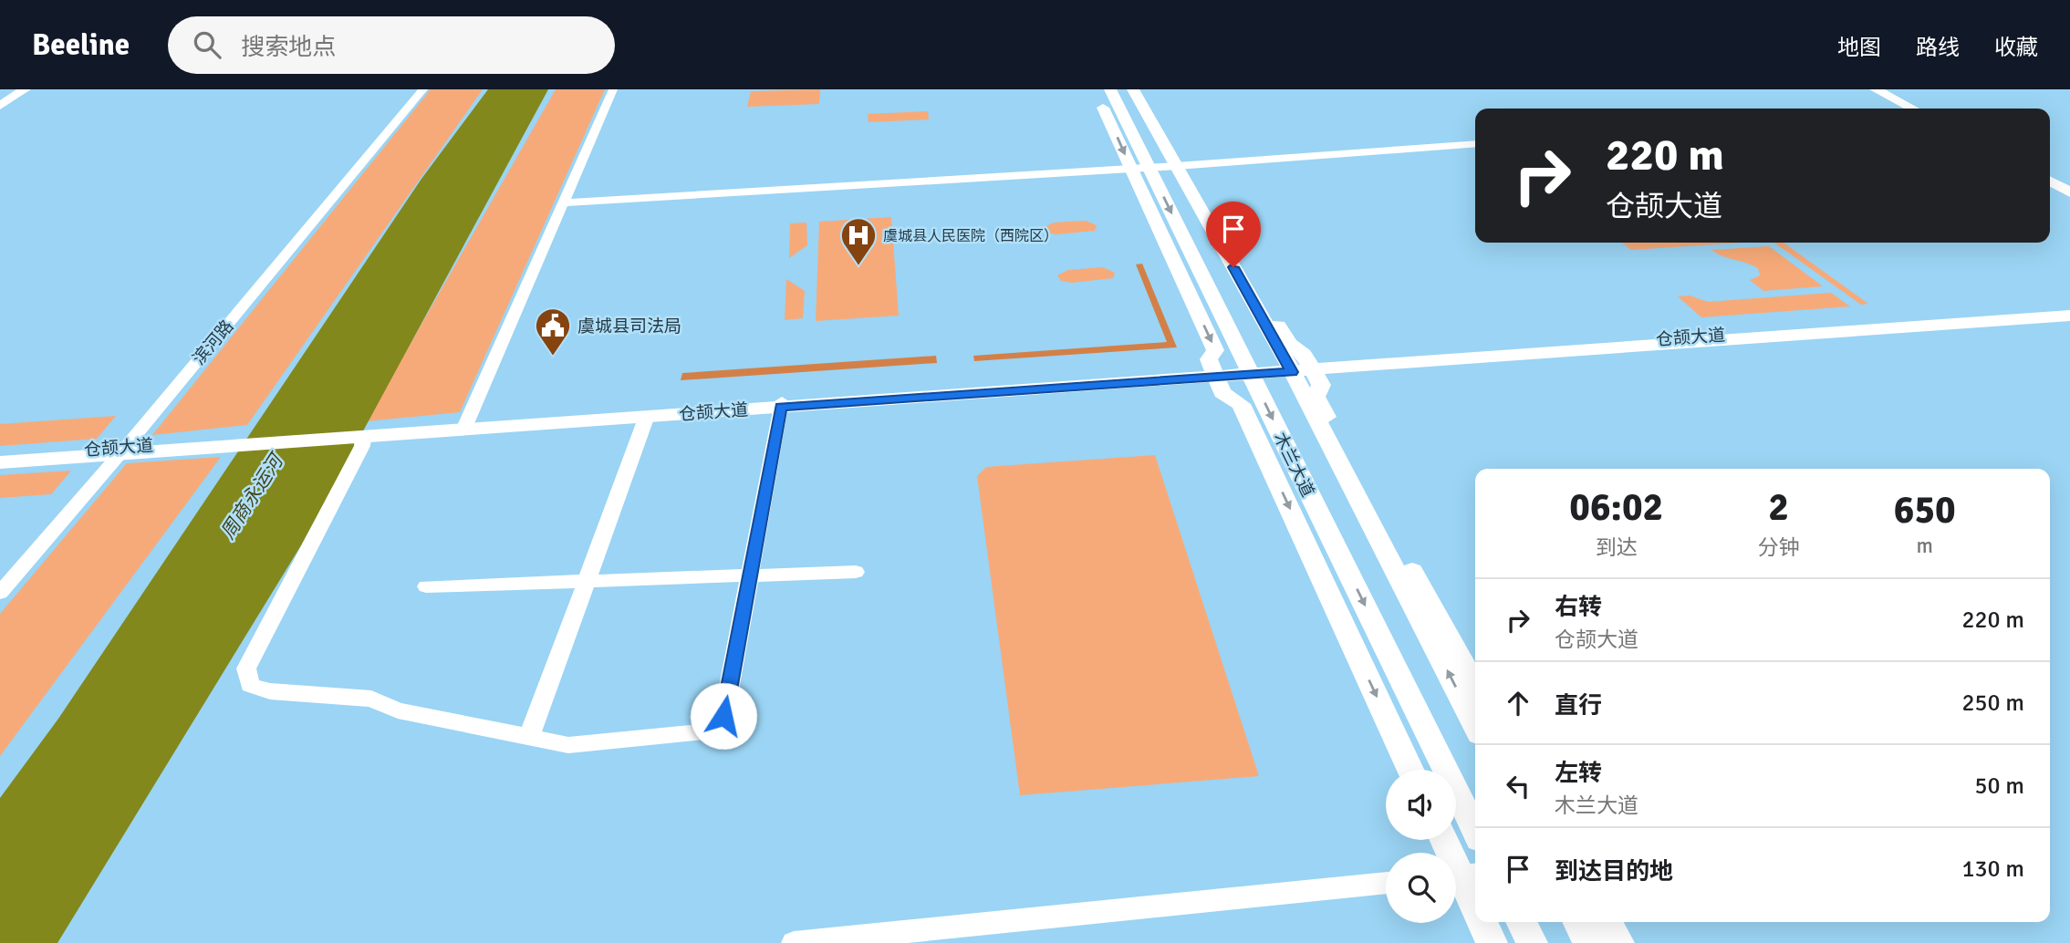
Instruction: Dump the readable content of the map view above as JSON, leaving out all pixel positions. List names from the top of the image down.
{
  "streets": {
    "main road": ["仓颉大道", "木兰大道"],
    "street": ["滨河路"]
  },
  "crossings": [
    ["仓颉大道", "滨河路"],
    ["仓颉大道", "木兰大道"]
  ],
  "water": ["周商永运河"],
  "places": {
    "hospital": ["虞城县人民医院（西院区）"],
    "public building": ["虞城县司法局"]
  },
  "page": {
    "header": "Beeline",
    "search": "搜索地点",
    "nav": ["地图", "路线", "收藏"],
    "turn": ["220 m", "仓颉大道"],
    "eta": [
      "06:02",
      "到达",
      "2",
      "分钟",
      "650",
      "m"
    ],
    "list": [
      {
        "name": "右转",
        "note": "仓颉大道",
        "value": "220 m"
      },
      {
        "name": "直行",
        "value": "250 m"
      },
      {
        "name": "左转",
        "note": "木兰大道",
        "value": "50 m"
      },
      {
        "name": "到达目的地",
        "value": "130 m"
      }
    ]
  }
}
